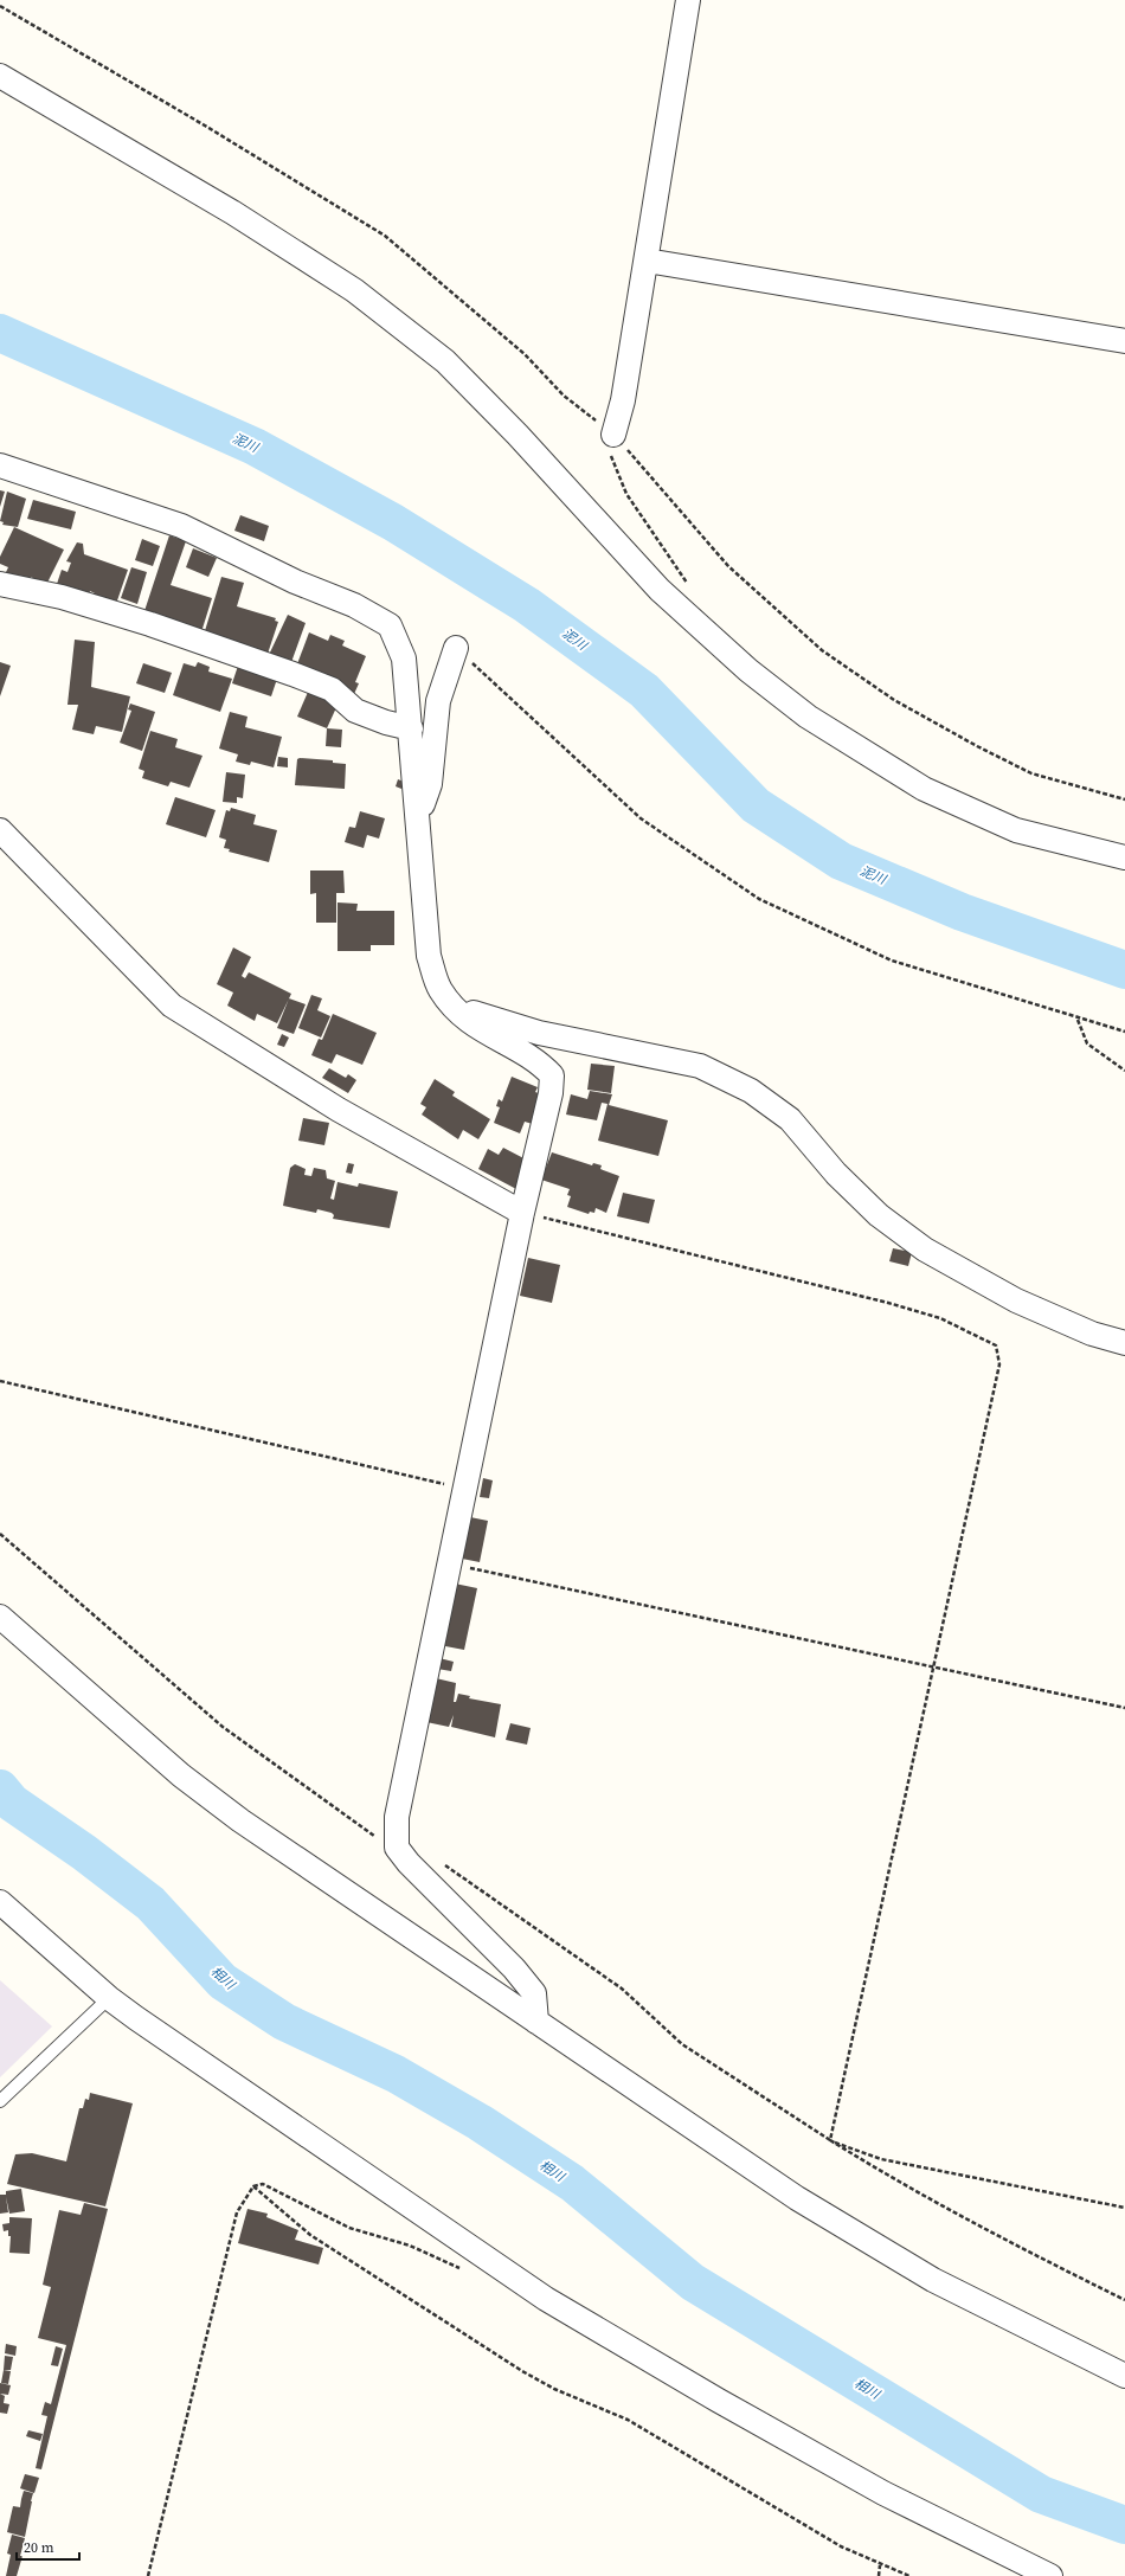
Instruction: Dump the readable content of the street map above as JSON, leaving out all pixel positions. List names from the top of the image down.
{
  "water": ["泥川", "相川"],
  "scale_bar": "20 m"
}
